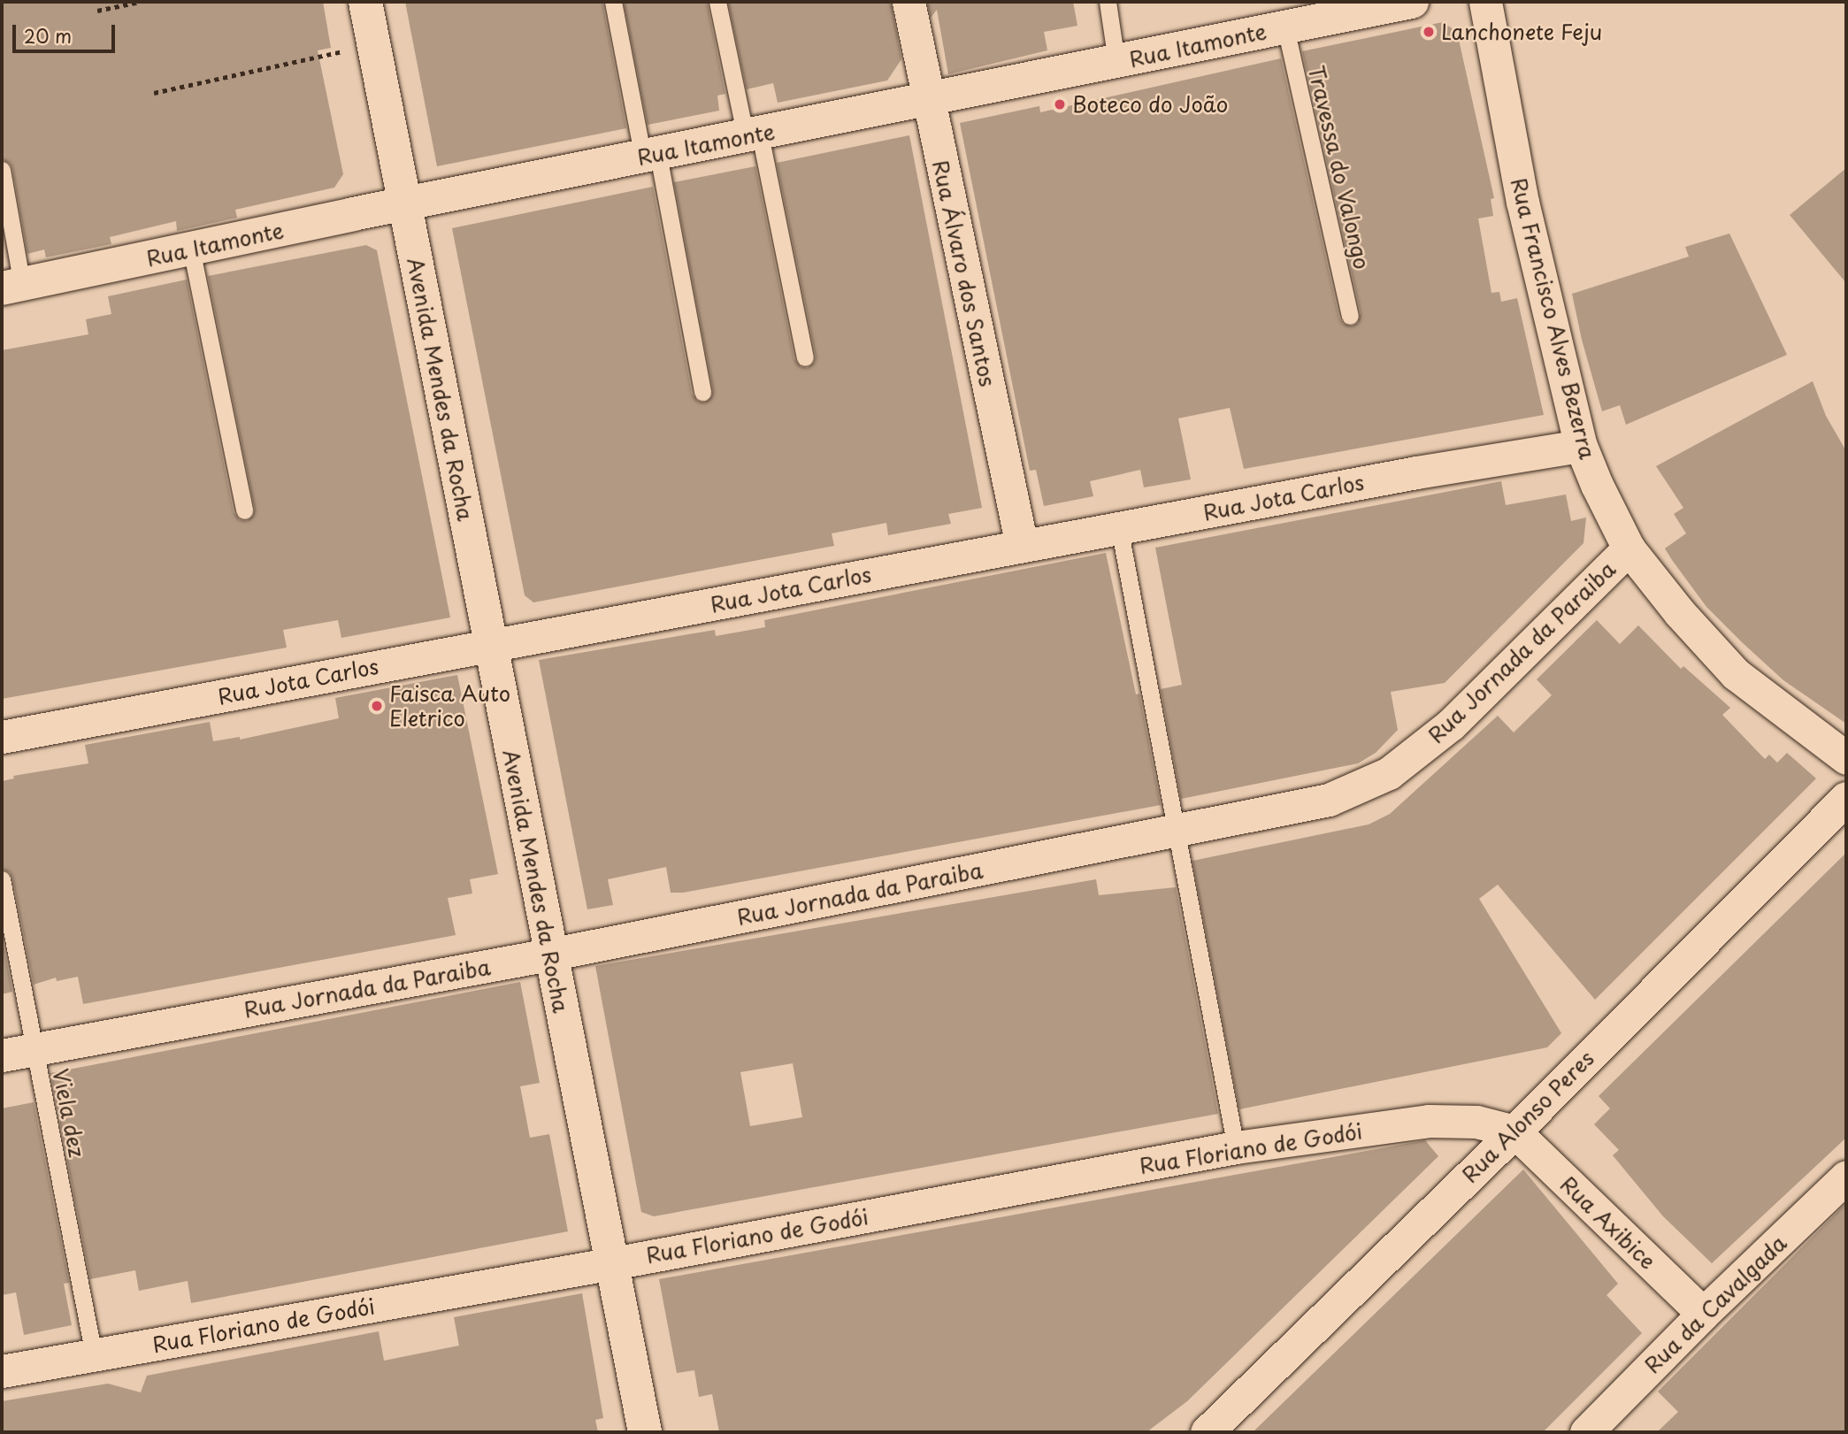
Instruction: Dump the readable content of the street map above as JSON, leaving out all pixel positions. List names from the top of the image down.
{
  "streets": {
    "street": [
      "Rua Itamonte",
      "Rua Álvaro dos Santos",
      "Rua Francisco Alves Bezerra",
      "Avenida Mendes da Rocha",
      "Rua Jota Carlos",
      "Rua Jornada da Paraiba",
      "Rua Alonso Peres",
      "Rua Floriano de Godói",
      "Rua Axibice",
      "Rua da Cavalgada"
    ],
    "lane": ["Travessa do Valongo", "Viela dez"]
  },
  "crossings": [
    ["Rua Itamonte", "Travessa do Valongo"],
    ["Rua Itamonte", "Rua Álvaro dos Santos"],
    ["Rua Itamonte", "Avenida Mendes da Rocha"],
    ["Rua Álvaro dos Santos", "Rua Jota Carlos"],
    ["Rua Francisco Alves Bezerra", "Rua Jota Carlos"],
    ["Rua Francisco Alves Bezerra", "Rua Jornada da Paraiba"],
    ["Avenida Mendes da Rocha", "Rua Jota Carlos"],
    ["Avenida Mendes da Rocha", "Rua Jornada da Paraiba"],
    ["Avenida Mendes da Rocha", "Rua Floriano de Godói"],
    ["Rua Jornada da Paraiba", "Viela dez"],
    ["Viela dez", "Rua Floriano de Godói"],
    ["Rua Alonso Peres", "Rua Floriano de Godói"],
    ["Rua Alonso Peres", "Rua Axibice"],
    ["Rua Floriano de Godói", "Rua Axibice"],
    ["Rua Axibice", "Rua da Cavalgada"]
  ],
  "places": ["Lanchonete Feju", "Boteco do João", "Faisca Auto Eletrico"],
  "scale_bar": "20 m"
}
